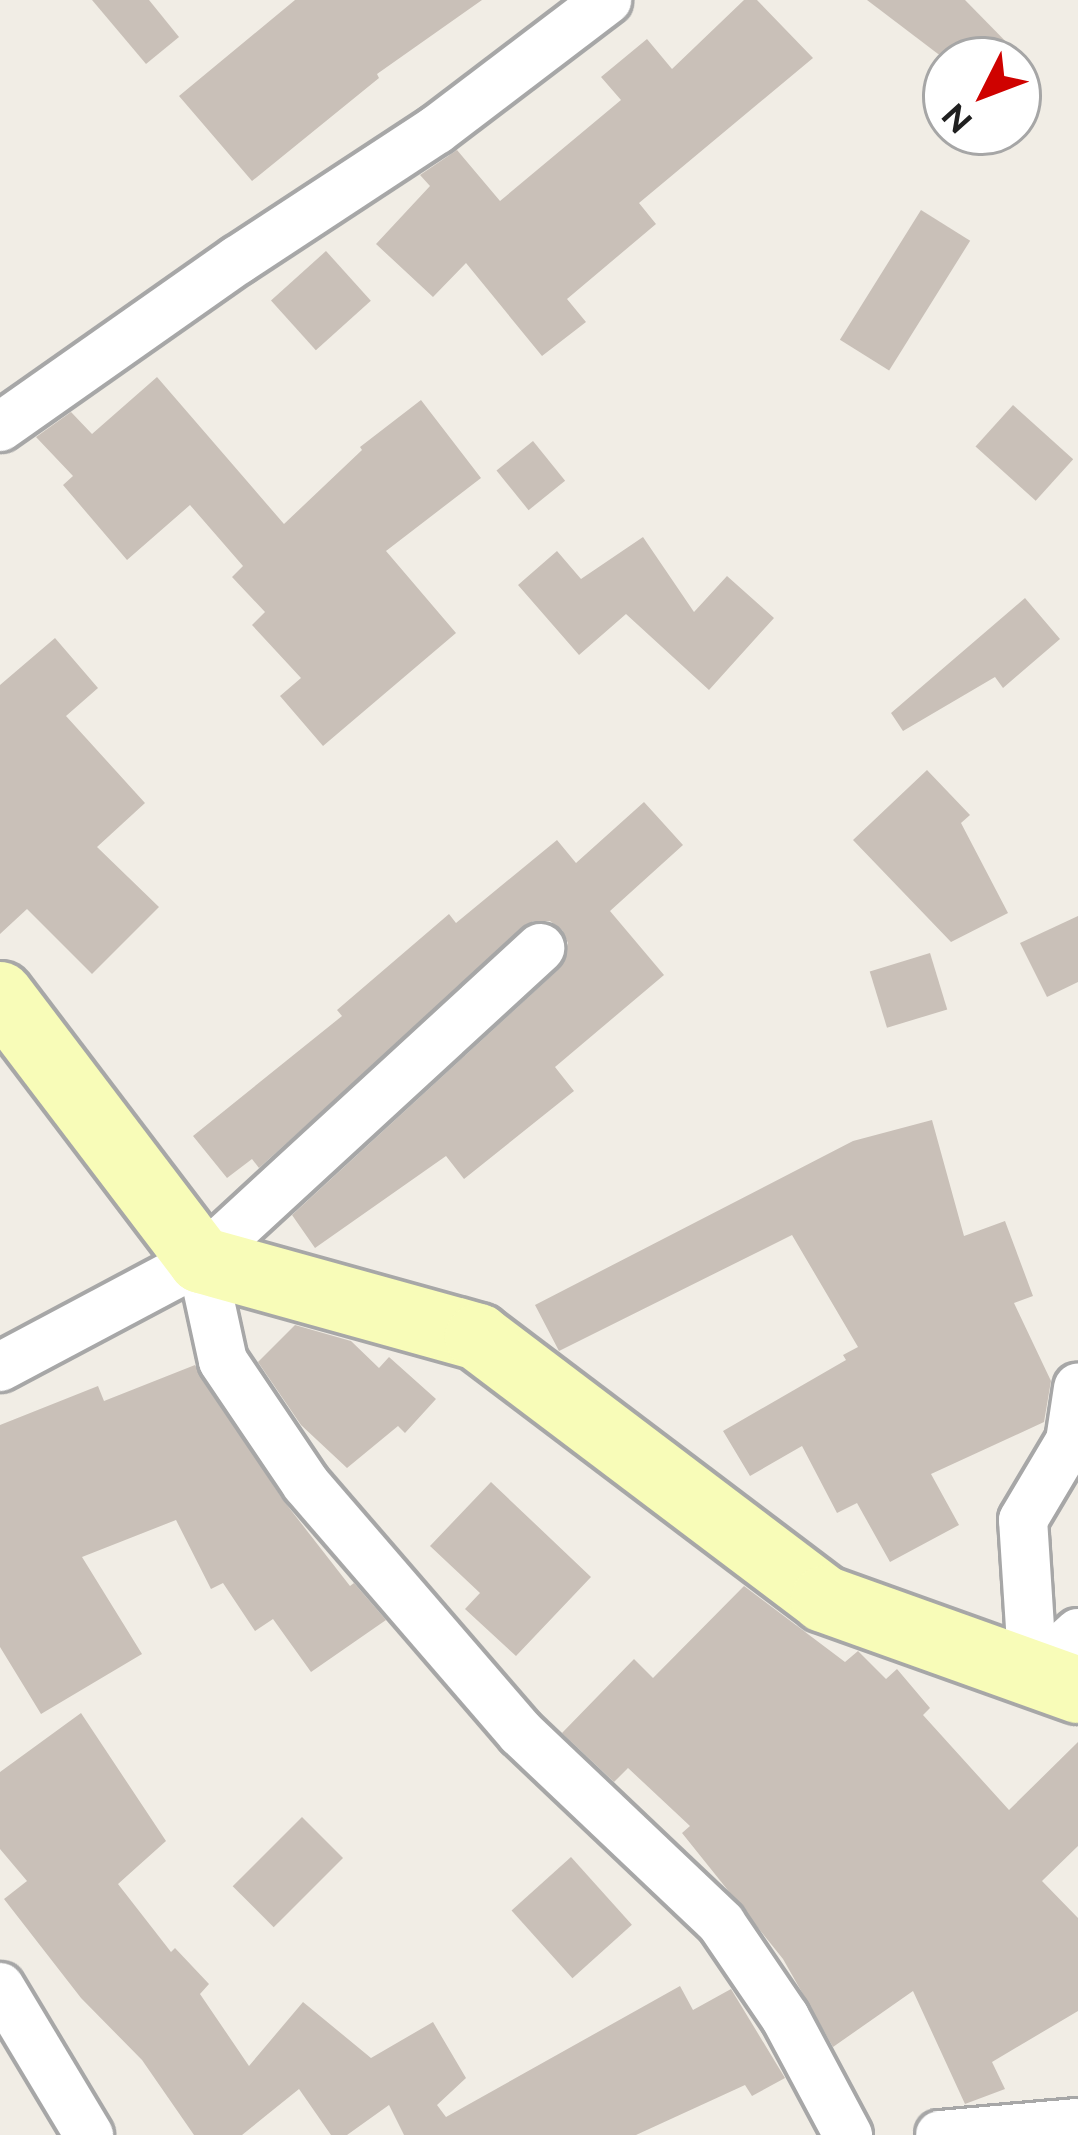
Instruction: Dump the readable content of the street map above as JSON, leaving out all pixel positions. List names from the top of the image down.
{
  "north": "bottom left"
}
